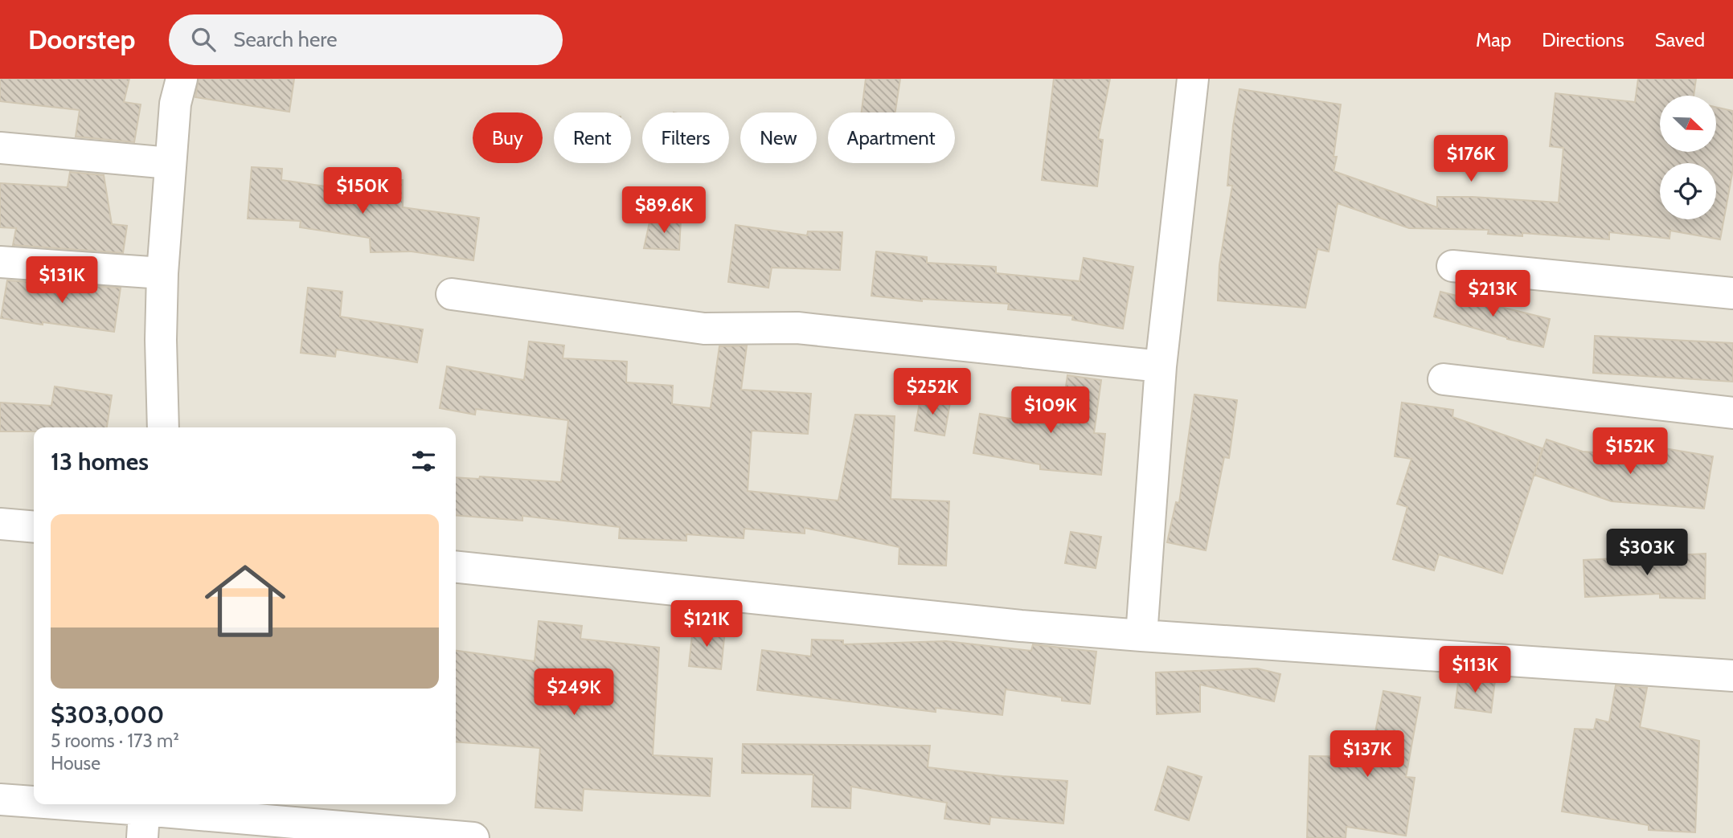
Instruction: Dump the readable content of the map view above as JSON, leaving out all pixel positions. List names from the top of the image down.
{
  "north": "bottom right",
  "page": {
    "header": "Doorstep",
    "search": "Search here",
    "nav": ["Map", "Directions", "Saved"],
    "chip": [
      "Buy",
      "Rent",
      "Filters",
      "New",
      "Apartment"
    ],
    "price": [
      "$176K",
      "$150K",
      "$89.6K",
      "$131K",
      "$213K",
      "$252K",
      "$109K",
      "$152K",
      "$303K",
      "$121K",
      "$113K",
      "$249K",
      "$137K"
    ],
    "heading": "13 homes",
    "list": [
      {
        "name": "$303,000",
        "note": "5 rooms · 173 m² · House"
      }
    ]
  }
}
